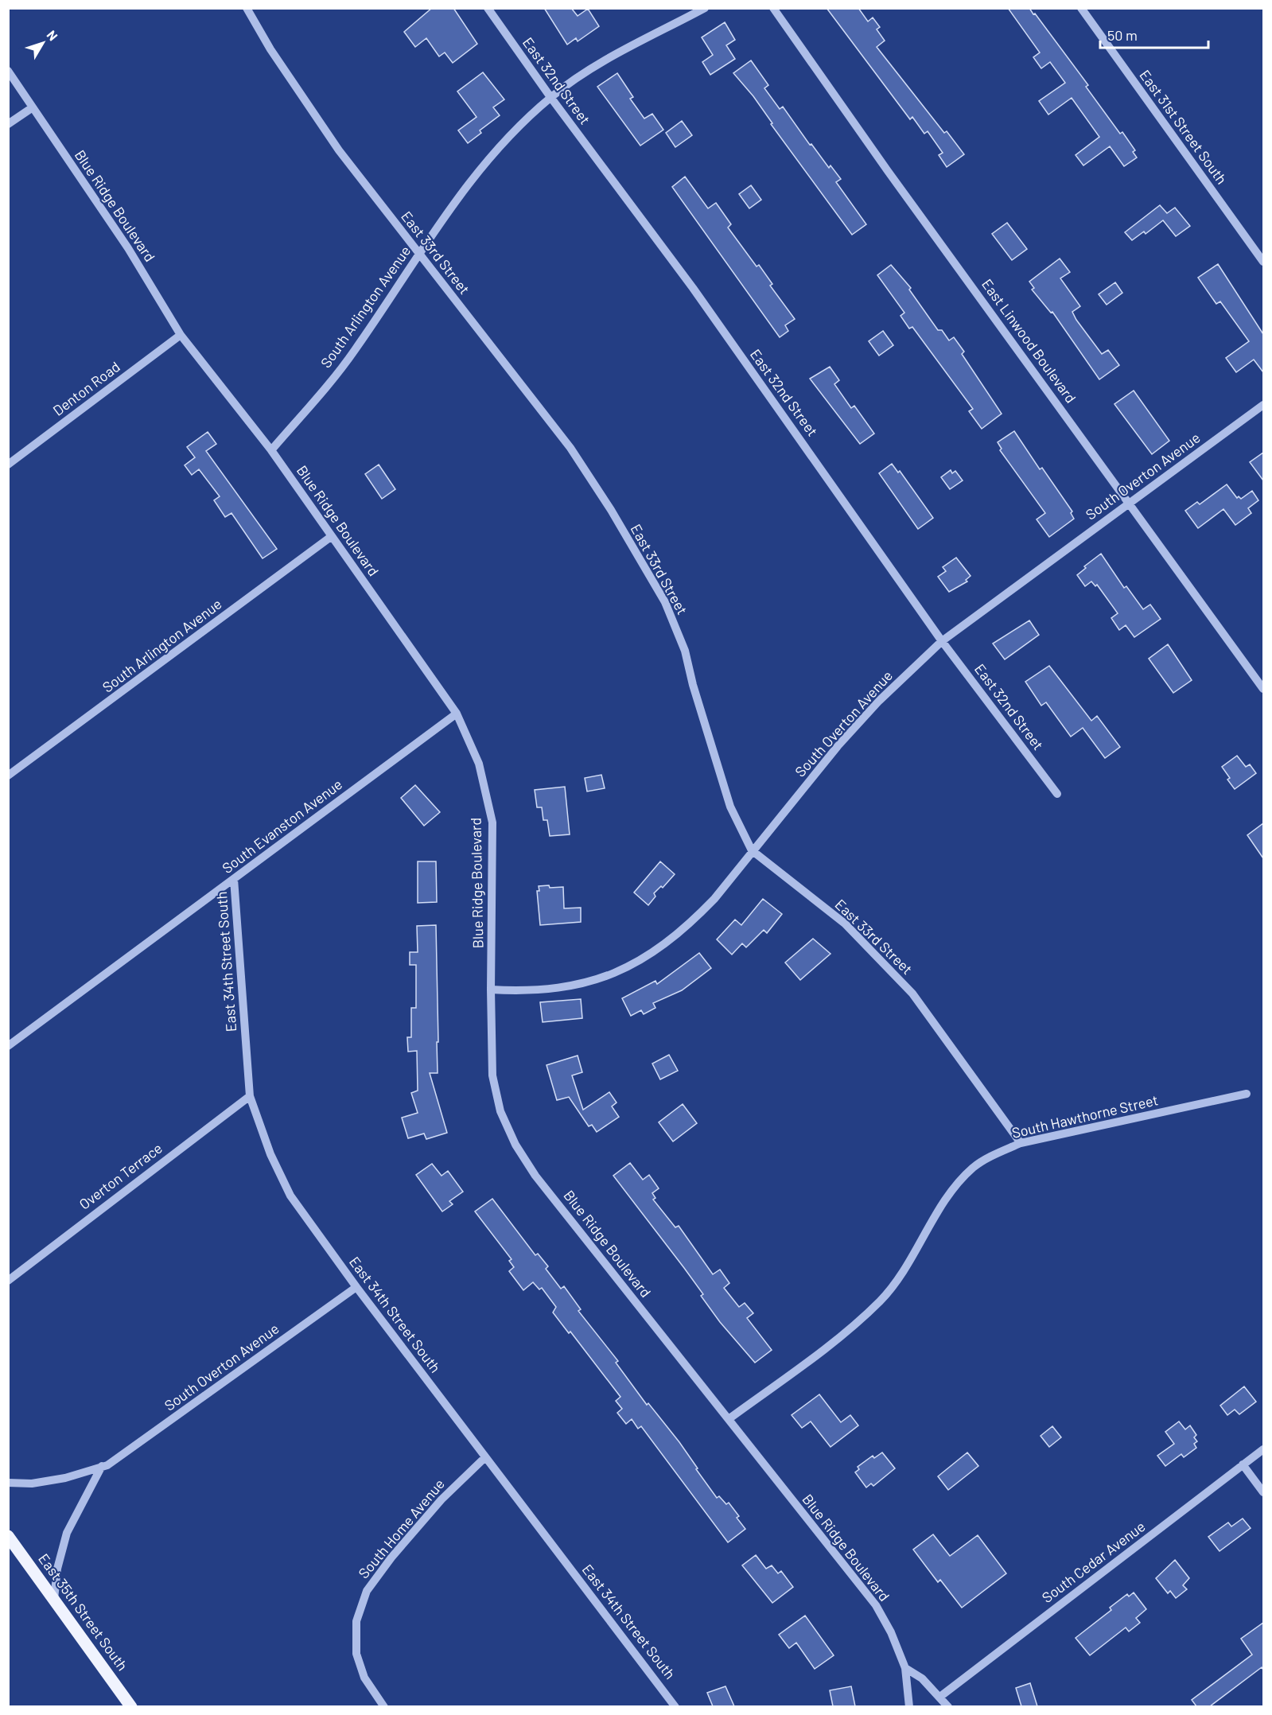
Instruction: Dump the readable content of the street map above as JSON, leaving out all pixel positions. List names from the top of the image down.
{
  "streets": {
    "main road": ["East 35th Street South"],
    "street": [
      "East 32nd Street",
      "East 31st Street South",
      "Blue Ridge Boulevard",
      "East 33rd Street",
      "South Arlington Avenue",
      "East Linwood Boulevard",
      "Denton Road",
      "South Overton Avenue",
      "South Evanston Avenue",
      "East 34th Street South",
      "South Hawthorne Street",
      "Overton Terrace",
      "South Home Avenue",
      "South Cedar Avenue"
    ]
  },
  "crossings": [
    ["East 32nd Street", "South Arlington Avenue"],
    ["East 32nd Street", "South Overton Avenue"],
    ["Blue Ridge Boulevard", "South Arlington Avenue"],
    ["Blue Ridge Boulevard", "Denton Road"],
    ["Blue Ridge Boulevard", "South Overton Avenue"],
    ["Blue Ridge Boulevard", "South Evanston Avenue"],
    ["Blue Ridge Boulevard", "South Hawthorne Street"],
    ["East 33rd Street", "South Arlington Avenue"],
    ["East 33rd Street", "South Overton Avenue"],
    ["East 33rd Street", "South Hawthorne Street"],
    ["East Linwood Boulevard", "South Overton Avenue"],
    ["South Overton Avenue", "East 34th Street South"],
    ["South Evanston Avenue", "East 34th Street South"],
    ["East 34th Street South", "Overton Terrace"],
    ["East 34th Street South", "South Home Avenue"]
  ],
  "scale_bar": "50 m",
  "north": "top right"
}
